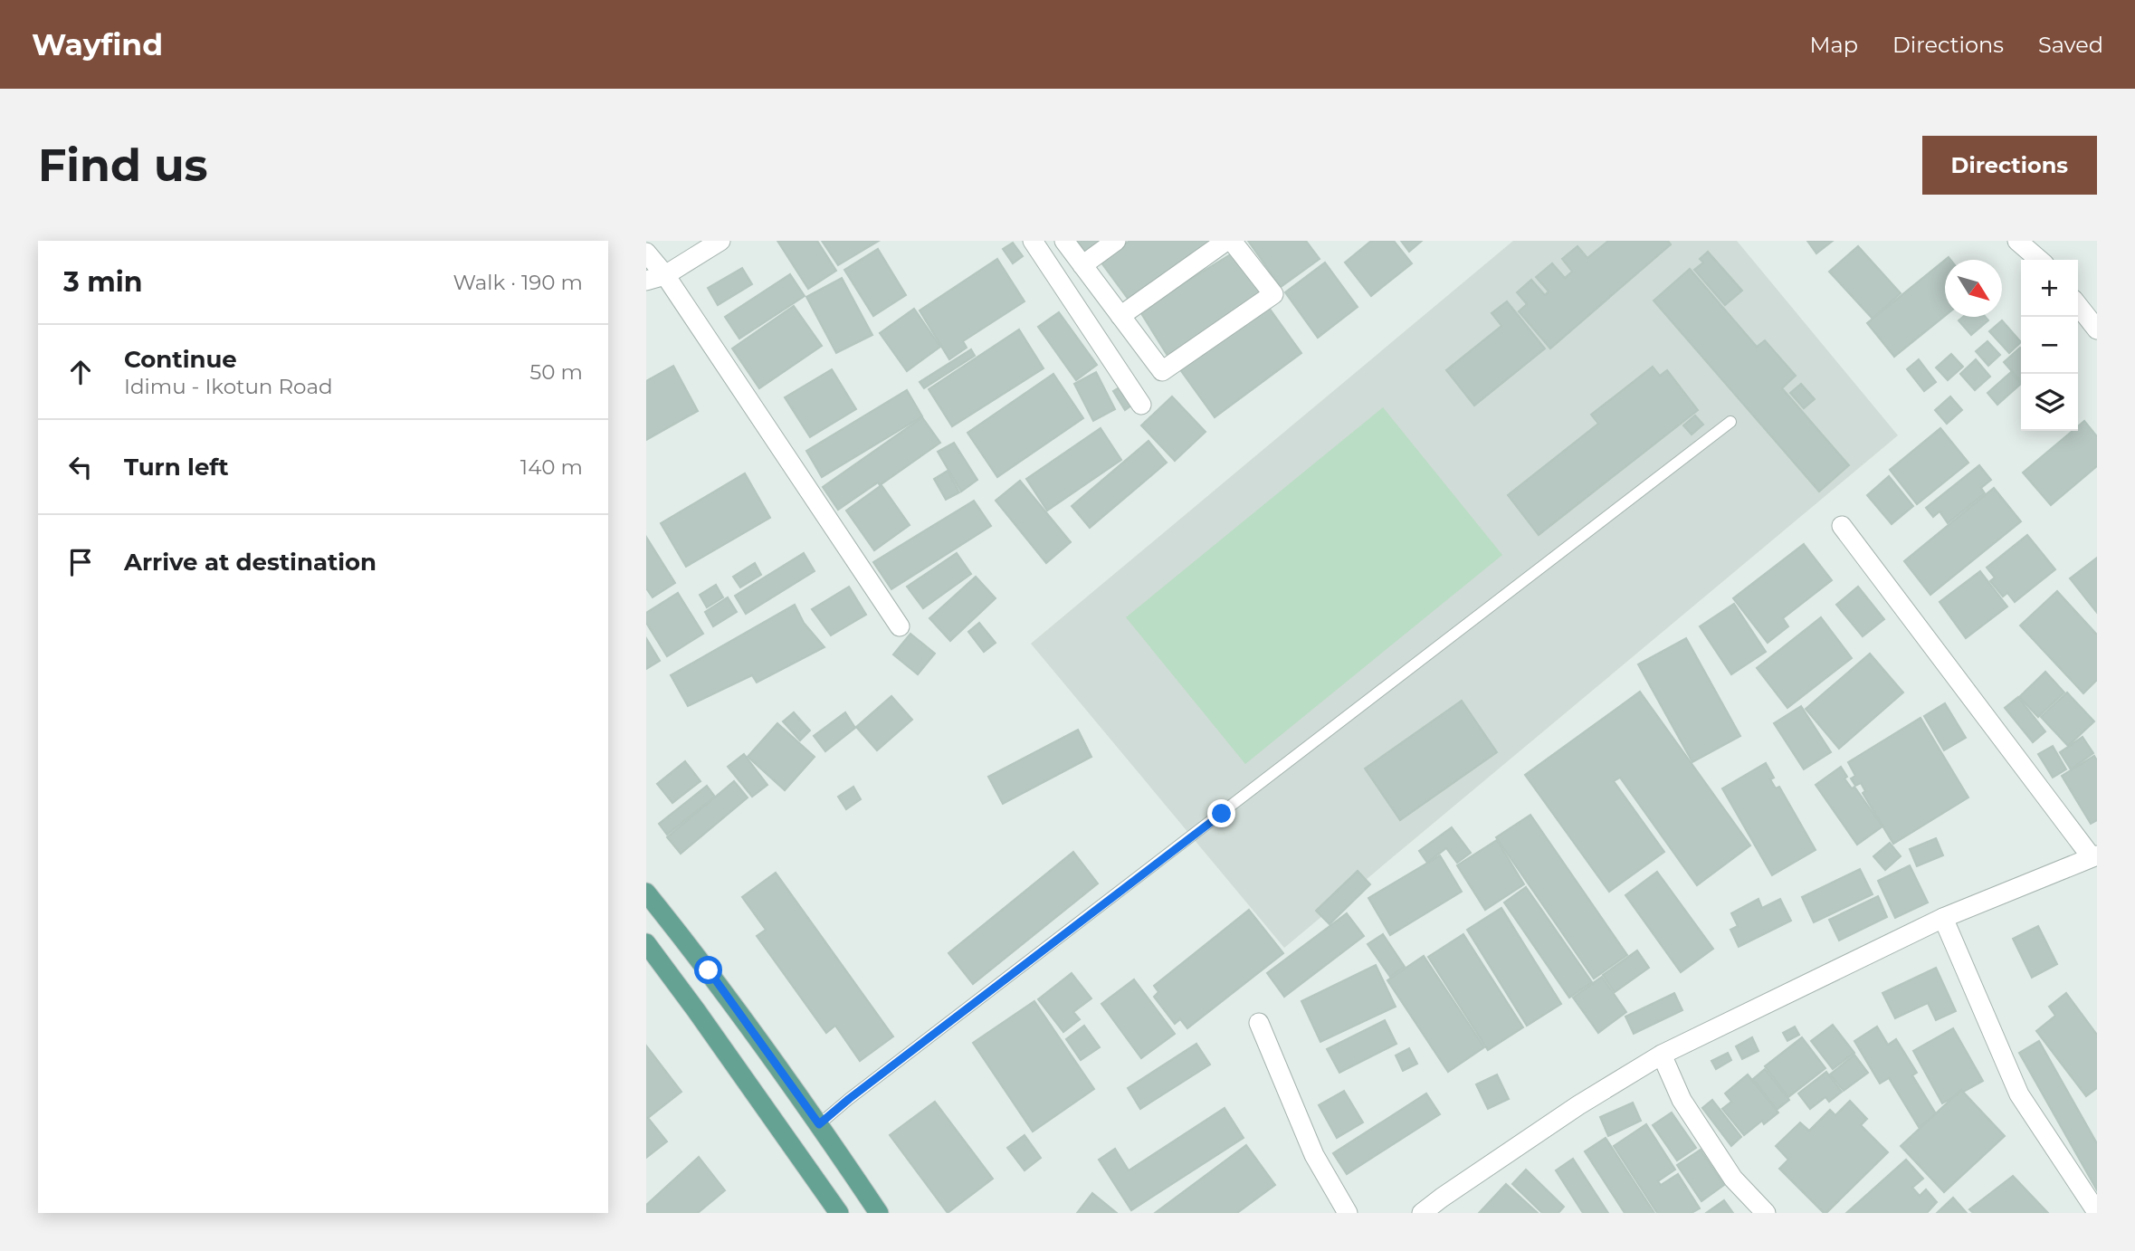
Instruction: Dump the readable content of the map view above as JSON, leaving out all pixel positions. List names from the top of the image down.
{
  "north": "bottom right",
  "page": {
    "header": "Wayfind",
    "nav": ["Map", "Directions", "Saved"],
    "buttons": "Directions",
    "title": "Find us",
    "heading": ["3 min", "Walk · 190 m"],
    "map_buttons": ["+", "−"],
    "list": [
      ["Continue", "Idimu - Ikotun Road", "50 m"],
      ["Turn left", "140 m"],
      "Arrive at destination"
    ]
  }
}
